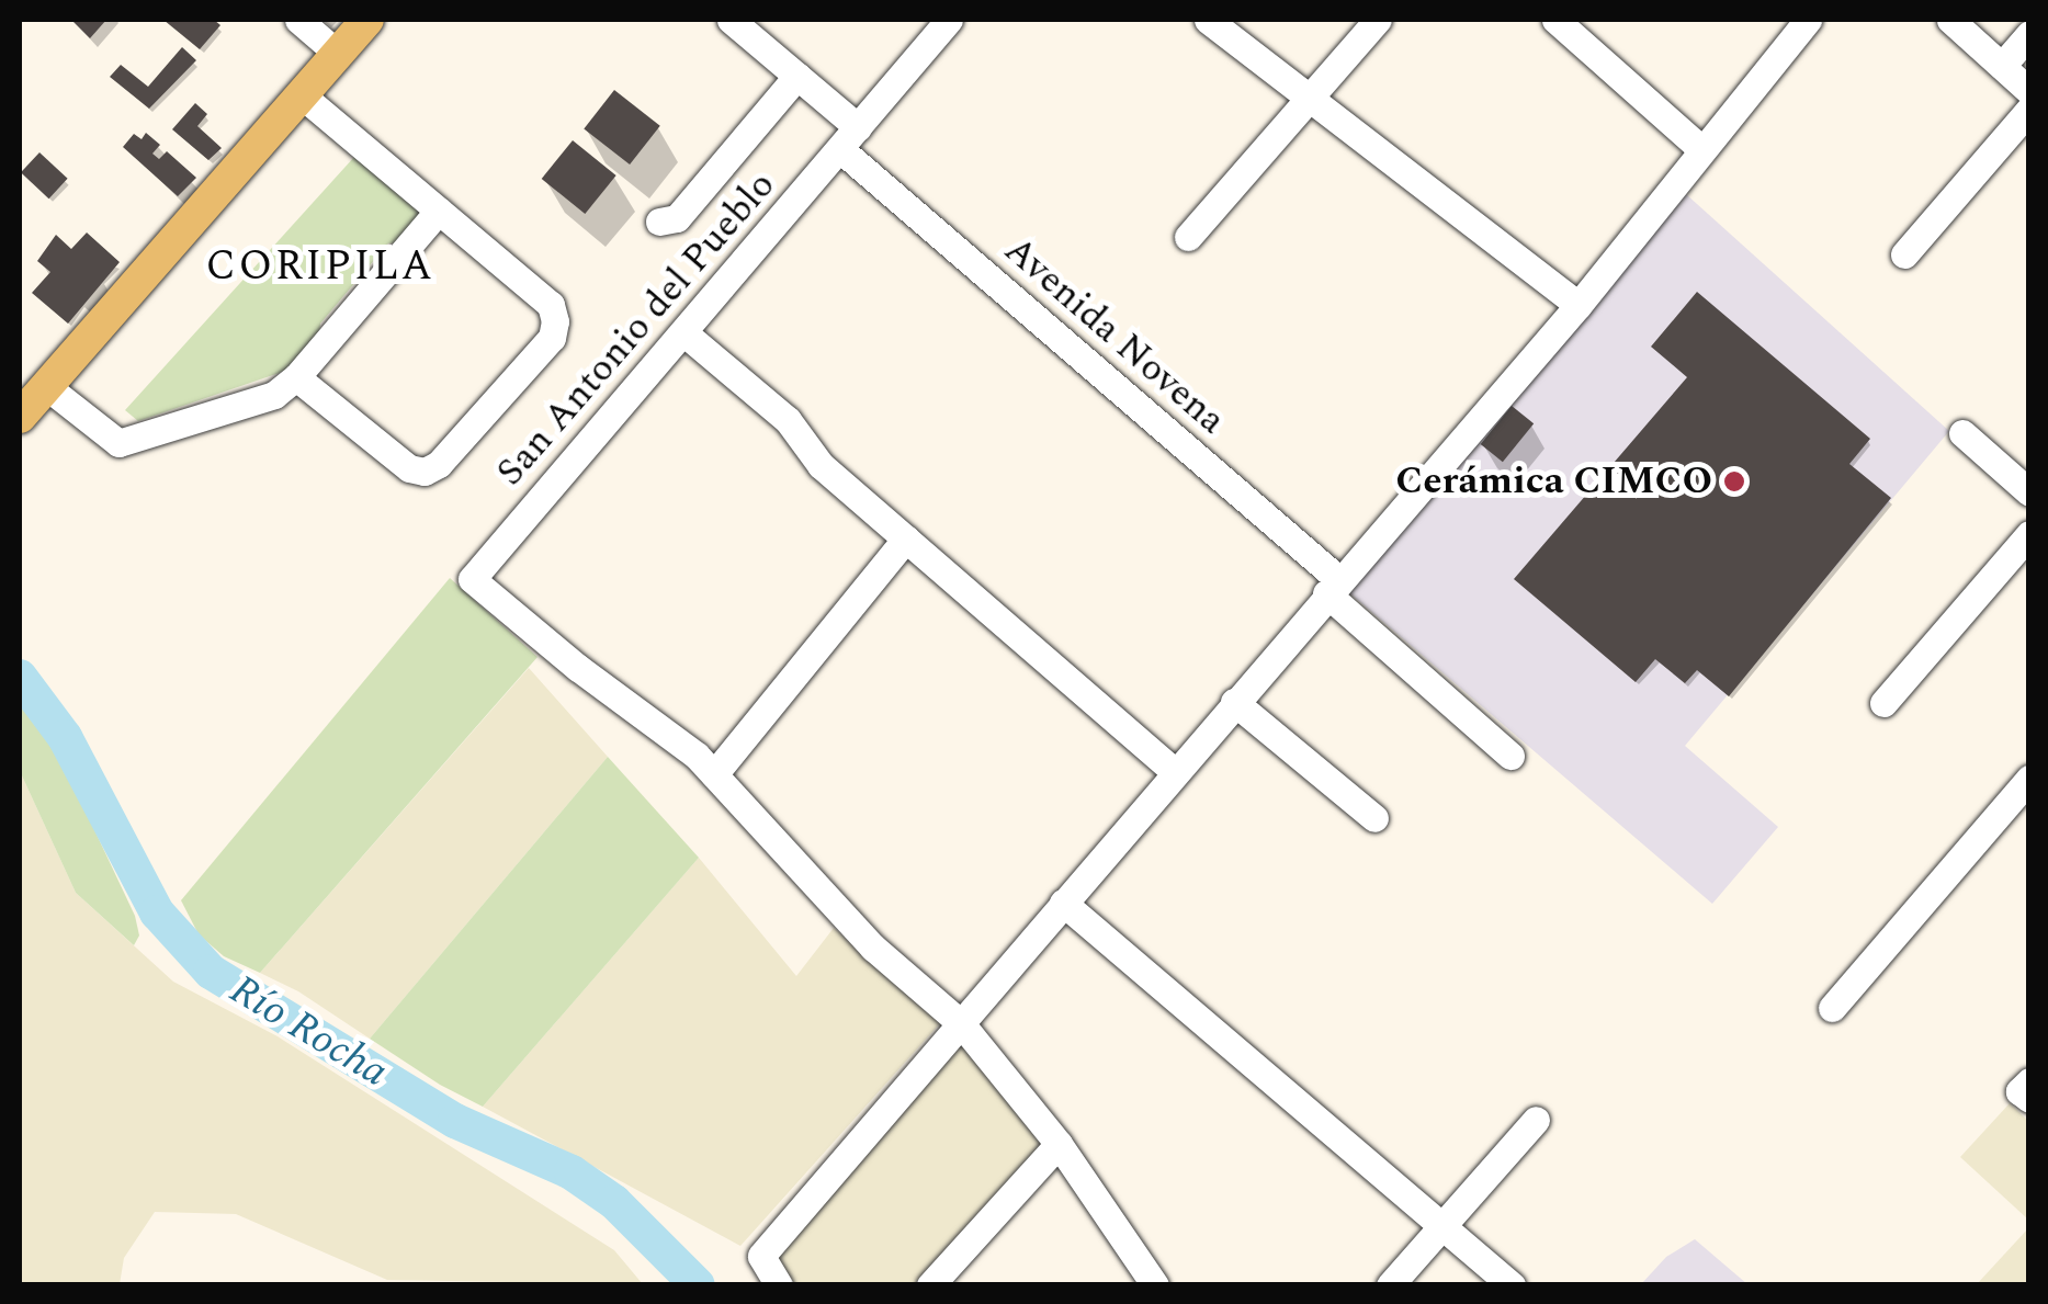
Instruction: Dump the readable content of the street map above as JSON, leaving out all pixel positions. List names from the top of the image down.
{
  "streets": {
    "street": ["San Antonio del Pueblo", "Avenida Novena"]
  },
  "crossings": [
    ["San Antonio del Pueblo", "Avenida Novena"]
  ],
  "districts": ["CORIPILA"],
  "water": ["Río Rocha"],
  "places": ["Cerámica CIMCO"]
}
